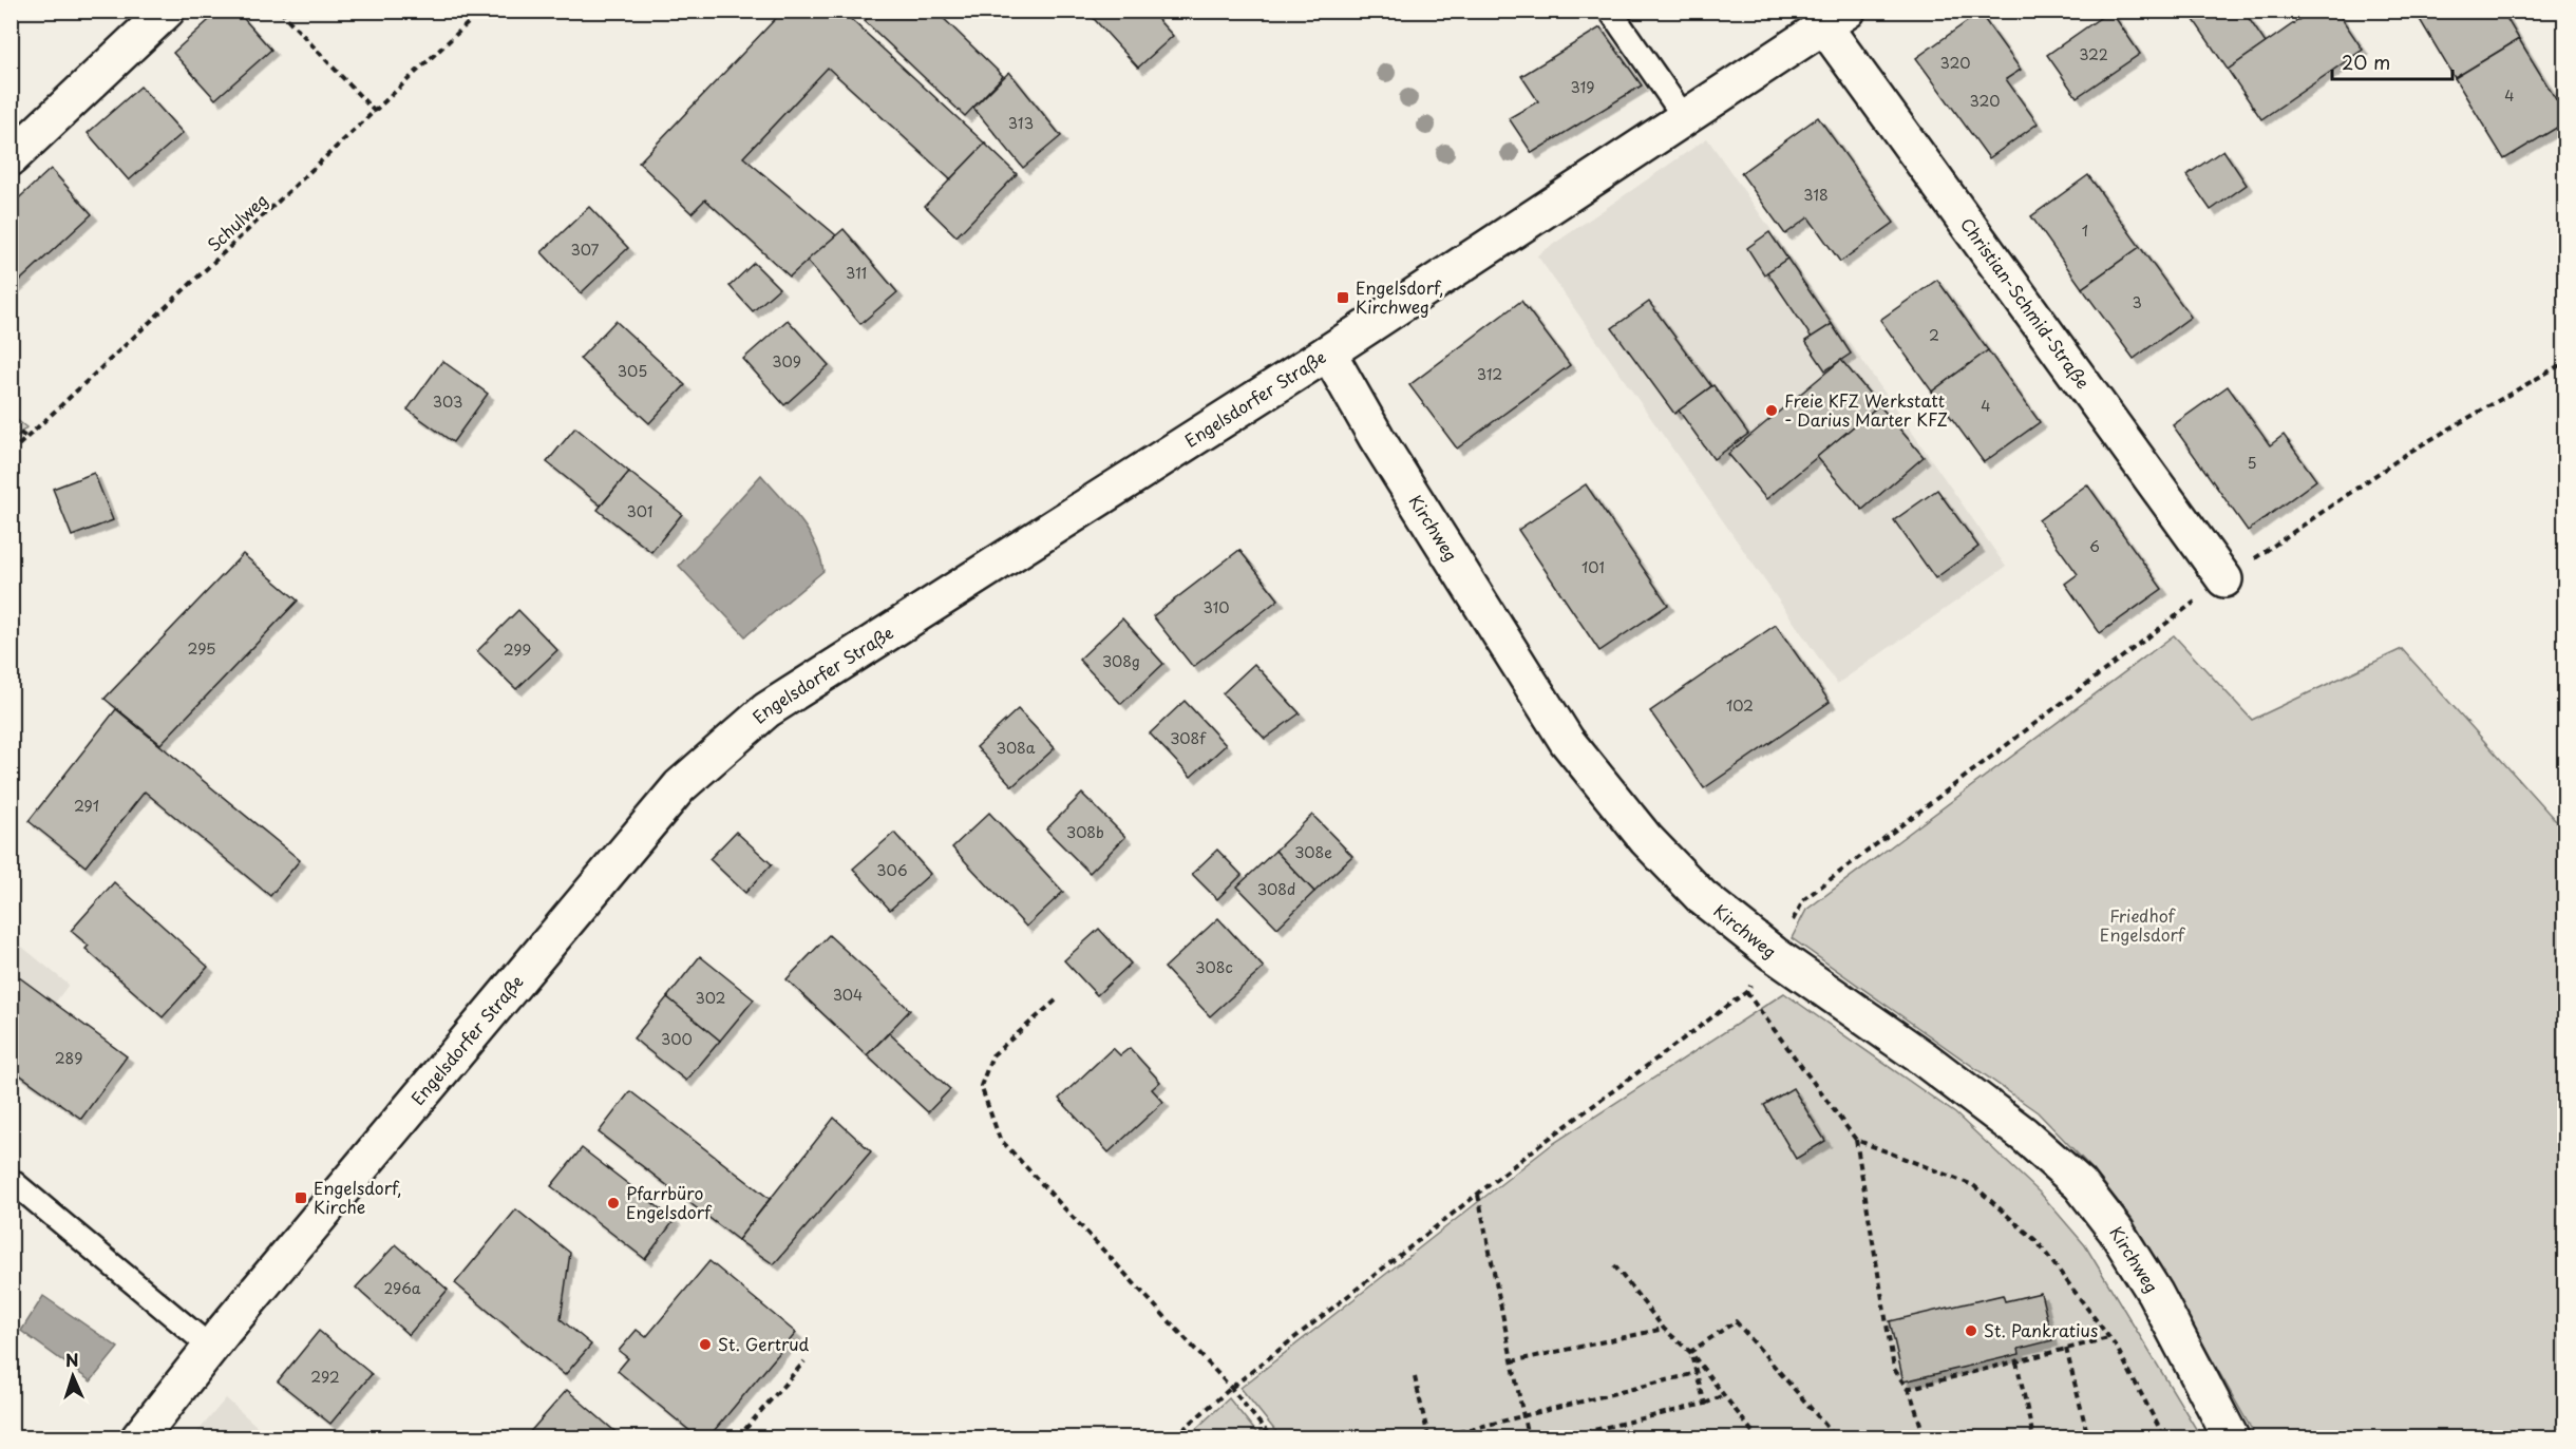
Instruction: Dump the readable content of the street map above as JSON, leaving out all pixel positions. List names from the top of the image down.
{
  "streets": {
    "street": ["Christian-Schmid-Straße", "Engelsdorfer Straße", "Kirchweg"],
    "path": ["Schulweg"]
  },
  "crossings": [
    ["Christian-Schmid-Straße", "Engelsdorfer Straße"],
    ["Engelsdorfer Straße", "Kirchweg"]
  ],
  "parks": ["Friedhof Engelsdorf"],
  "places": {
    "transit": ["Engelsdorf, Kirchweg", "Engelsdorf, Kirche"],
    "other": [
      "Freie KFZ Werkstatt - Darius Marter KFZ",
      "Pfarrbüro Engelsdorf",
      "St. Pankratius",
      "St. Gertrud"
    ]
  },
  "house_numbers": [
    "322",
    "320",
    "319",
    "4",
    "320",
    "313",
    "318",
    "1",
    "307",
    "311",
    "3",
    "2",
    "309",
    "305",
    "312",
    "303",
    "4",
    "5",
    "301",
    "6",
    "101",
    "310",
    "295",
    "299",
    "308g",
    "102",
    "308f",
    "308a",
    "291",
    "308b",
    "308e",
    "306",
    "308d",
    "308c",
    "304",
    "302",
    "300",
    "289",
    "296a",
    "292"
  ],
  "scale_bar": "20 m",
  "north": "top"
}
